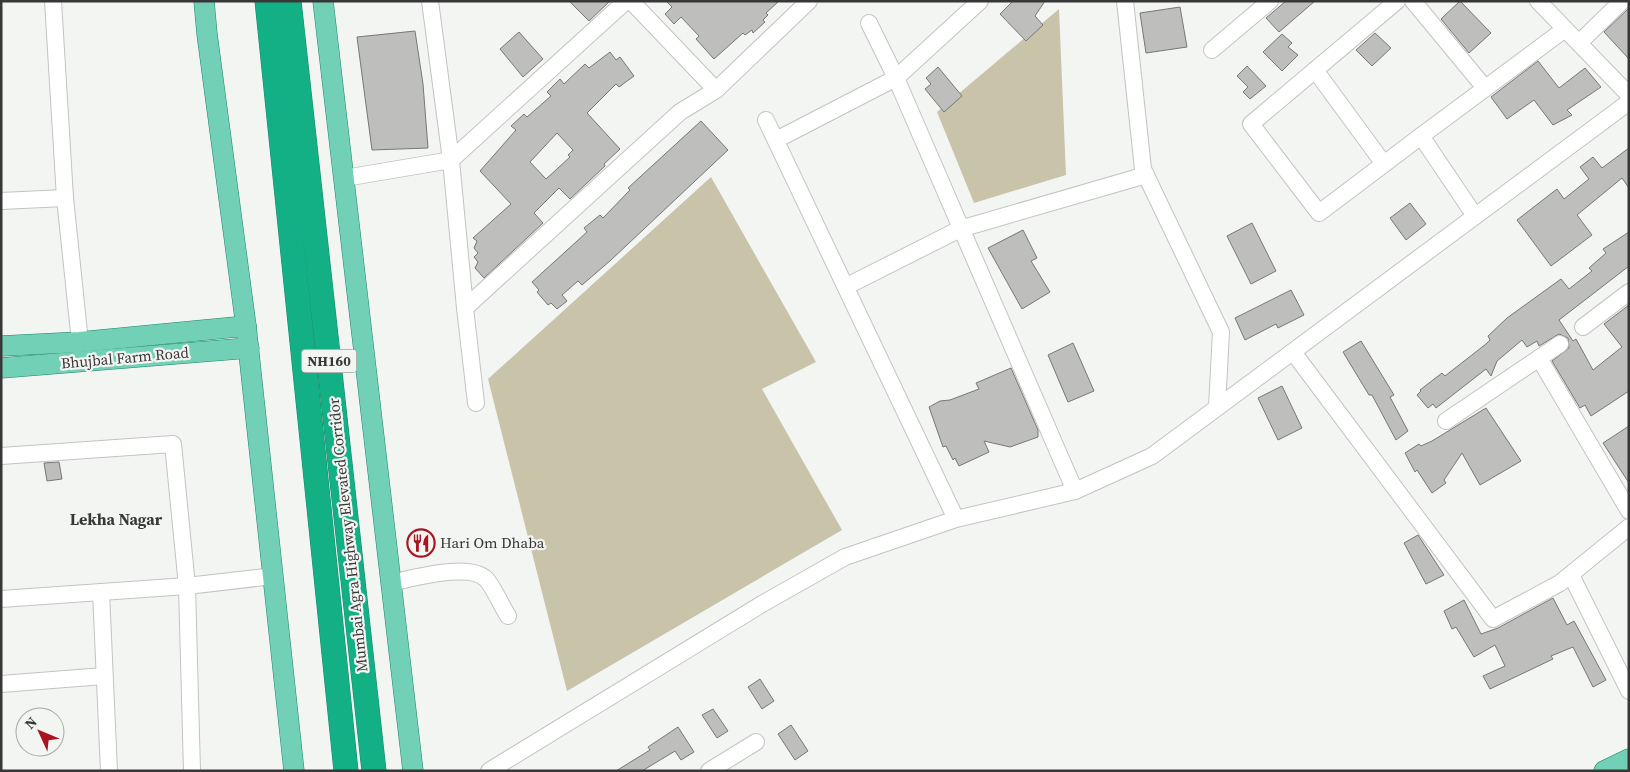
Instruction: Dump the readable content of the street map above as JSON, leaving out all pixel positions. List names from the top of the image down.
{
  "streets": {
    "highway": ["NH160", "Mumbai Agra Highway Elevated Corridor"],
    "main road": ["Bhujbal Farm Road"]
  },
  "districts": ["Lekha Nagar"],
  "places": {
    "restaurant": ["Hari Om Dhaba"]
  },
  "north": "top left"
}
